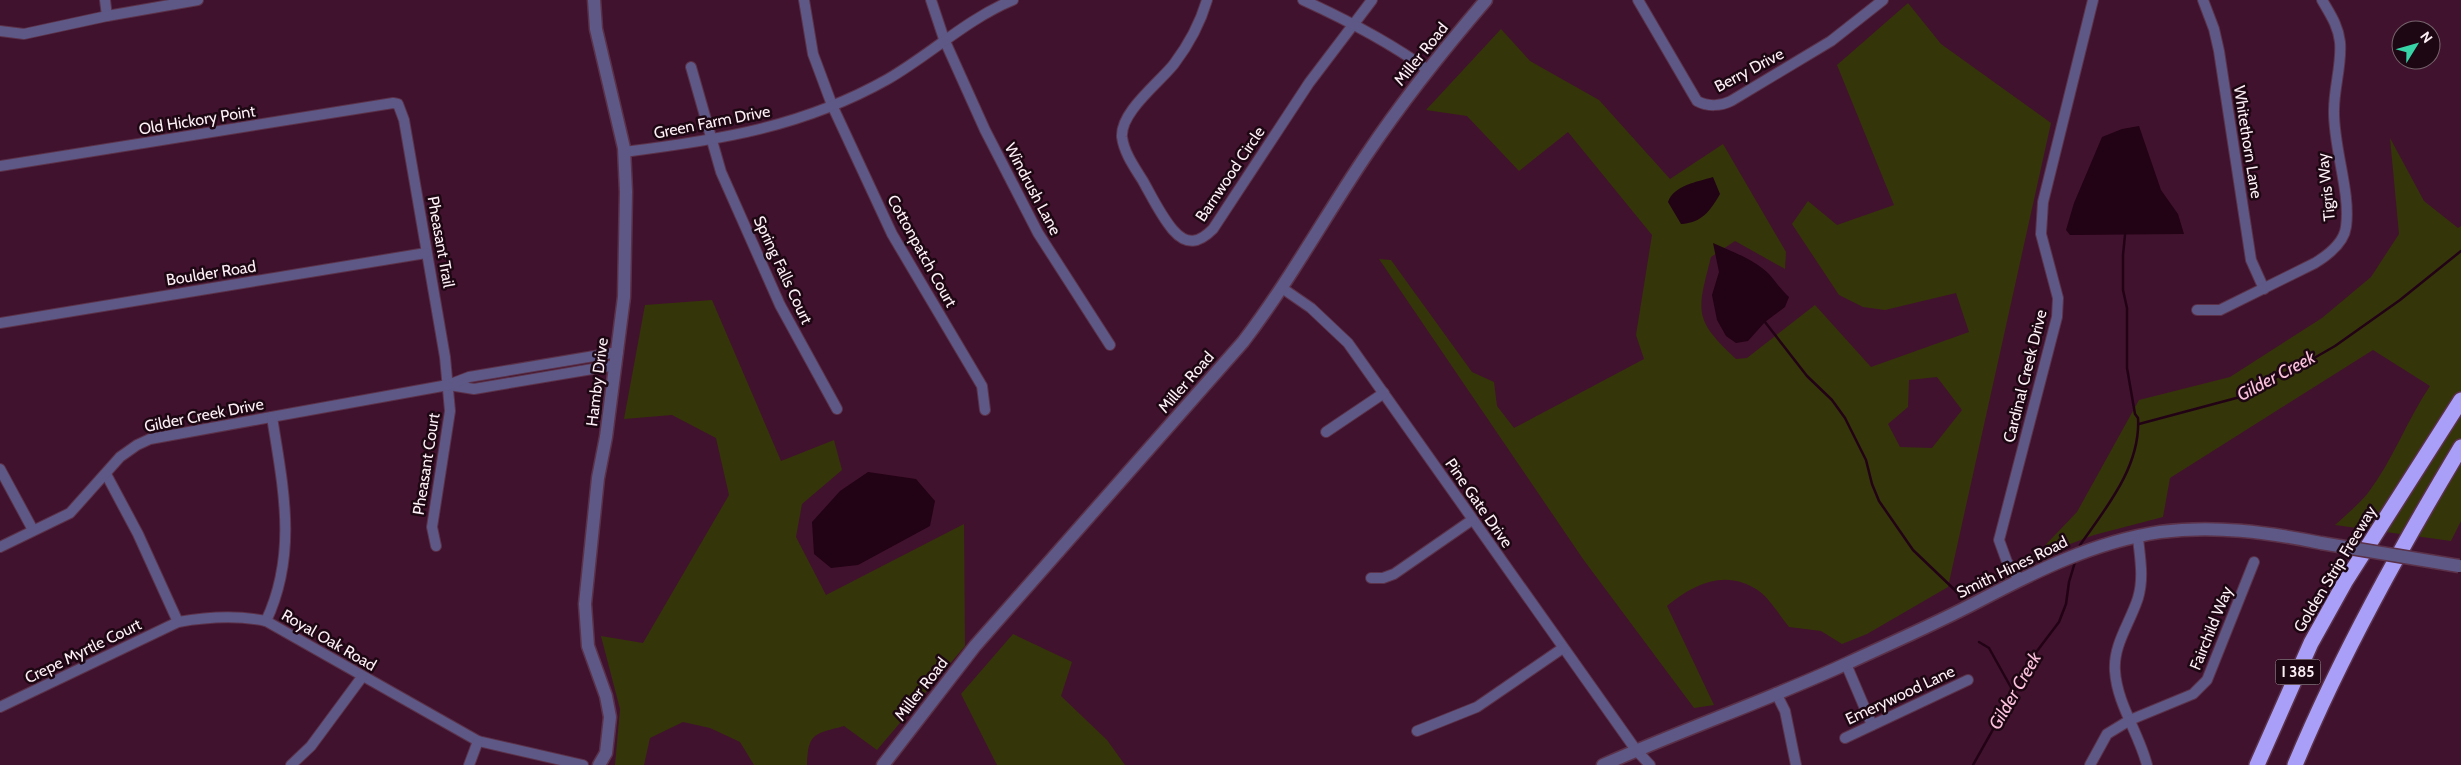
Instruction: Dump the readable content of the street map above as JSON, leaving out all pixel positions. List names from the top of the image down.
{
  "streets": {
    "highway": ["Golden Strip Freeway", "I 385"],
    "street": [
      "Miller Road",
      "Berry Drive",
      "Old Hickory Point",
      "Green Farm Drive",
      "Whitethorn Lane",
      "Barnwood Circle",
      "Tigris Way",
      "Windrush Lane",
      "Pheasant Trail",
      "Cottonpatch Court",
      "Spring Falls Court",
      "Boulder Road",
      "Cardinal Creek Drive",
      "Hamby Drive",
      "Gilder Creek Drive",
      "Pheasant Court",
      "Pine Gate Drive",
      "Smith Hines Road",
      "Fairchild Way",
      "Royal Oak Road",
      "Crepe Myrtle Court",
      "Emerywood Lane"
    ]
  },
  "crossings": [
    ["Miller Road", "Pine Gate Drive"],
    ["Old Hickory Point", "Pheasant Trail"],
    ["Green Farm Drive", "Windrush Lane"],
    ["Green Farm Drive", "Cottonpatch Court"],
    ["Green Farm Drive", "Spring Falls Court"],
    ["Green Farm Drive", "Hamby Drive"],
    ["Whitethorn Lane", "Tigris Way"],
    ["Pheasant Trail", "Boulder Road"],
    ["Pheasant Trail", "Gilder Creek Drive"],
    ["Pheasant Trail", "Pheasant Court"],
    ["Cardinal Creek Drive", "Smith Hines Road"],
    ["Hamby Drive", "Gilder Creek Drive"],
    ["Gilder Creek Drive", "Pheasant Court"],
    ["Pine Gate Drive", "Smith Hines Road"],
    ["Royal Oak Road", "Crepe Myrtle Court"]
  ],
  "water": ["Gilder Creek"],
  "north": "top right"
}
